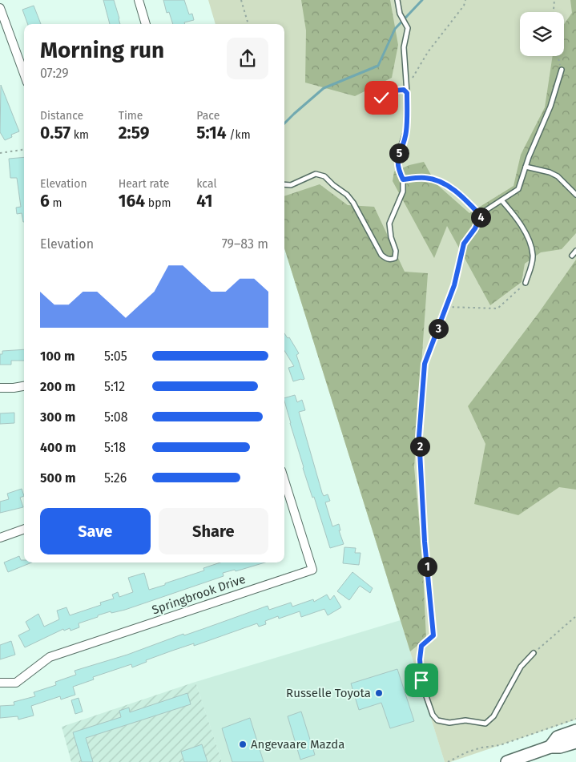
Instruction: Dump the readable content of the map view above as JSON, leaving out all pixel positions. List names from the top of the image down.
{
  "streets": {
    "street": ["Springbrook Drive"]
  },
  "places": ["Russelle Toyota", "Angevaare Mazda"],
  "page": {
    "heading": ["Morning run", "07:29"],
    "stats": [
      ["Distance", "0.57 km"],
      ["Time", "2:59"],
      ["Pace", "5:14 /km"],
      ["Elevation", "6 m"],
      ["Heart rate", "164 bpm"],
      ["kcal", "41"]
    ],
    "pins": [
      "5",
      "4",
      "3",
      "2",
      "1"
    ],
    "chart": ["Elevation", "79–83 m"],
    "list": [
      {
        "name": "100 m",
        "note": "5:05"
      },
      {
        "name": "200 m",
        "note": "5:12"
      },
      {
        "name": "300 m",
        "note": "5:08"
      },
      {
        "name": "400 m",
        "note": "5:18"
      },
      {
        "name": "500 m",
        "note": "5:26"
      }
    ],
    "buttons": ["Save", "Share"]
  }
}
